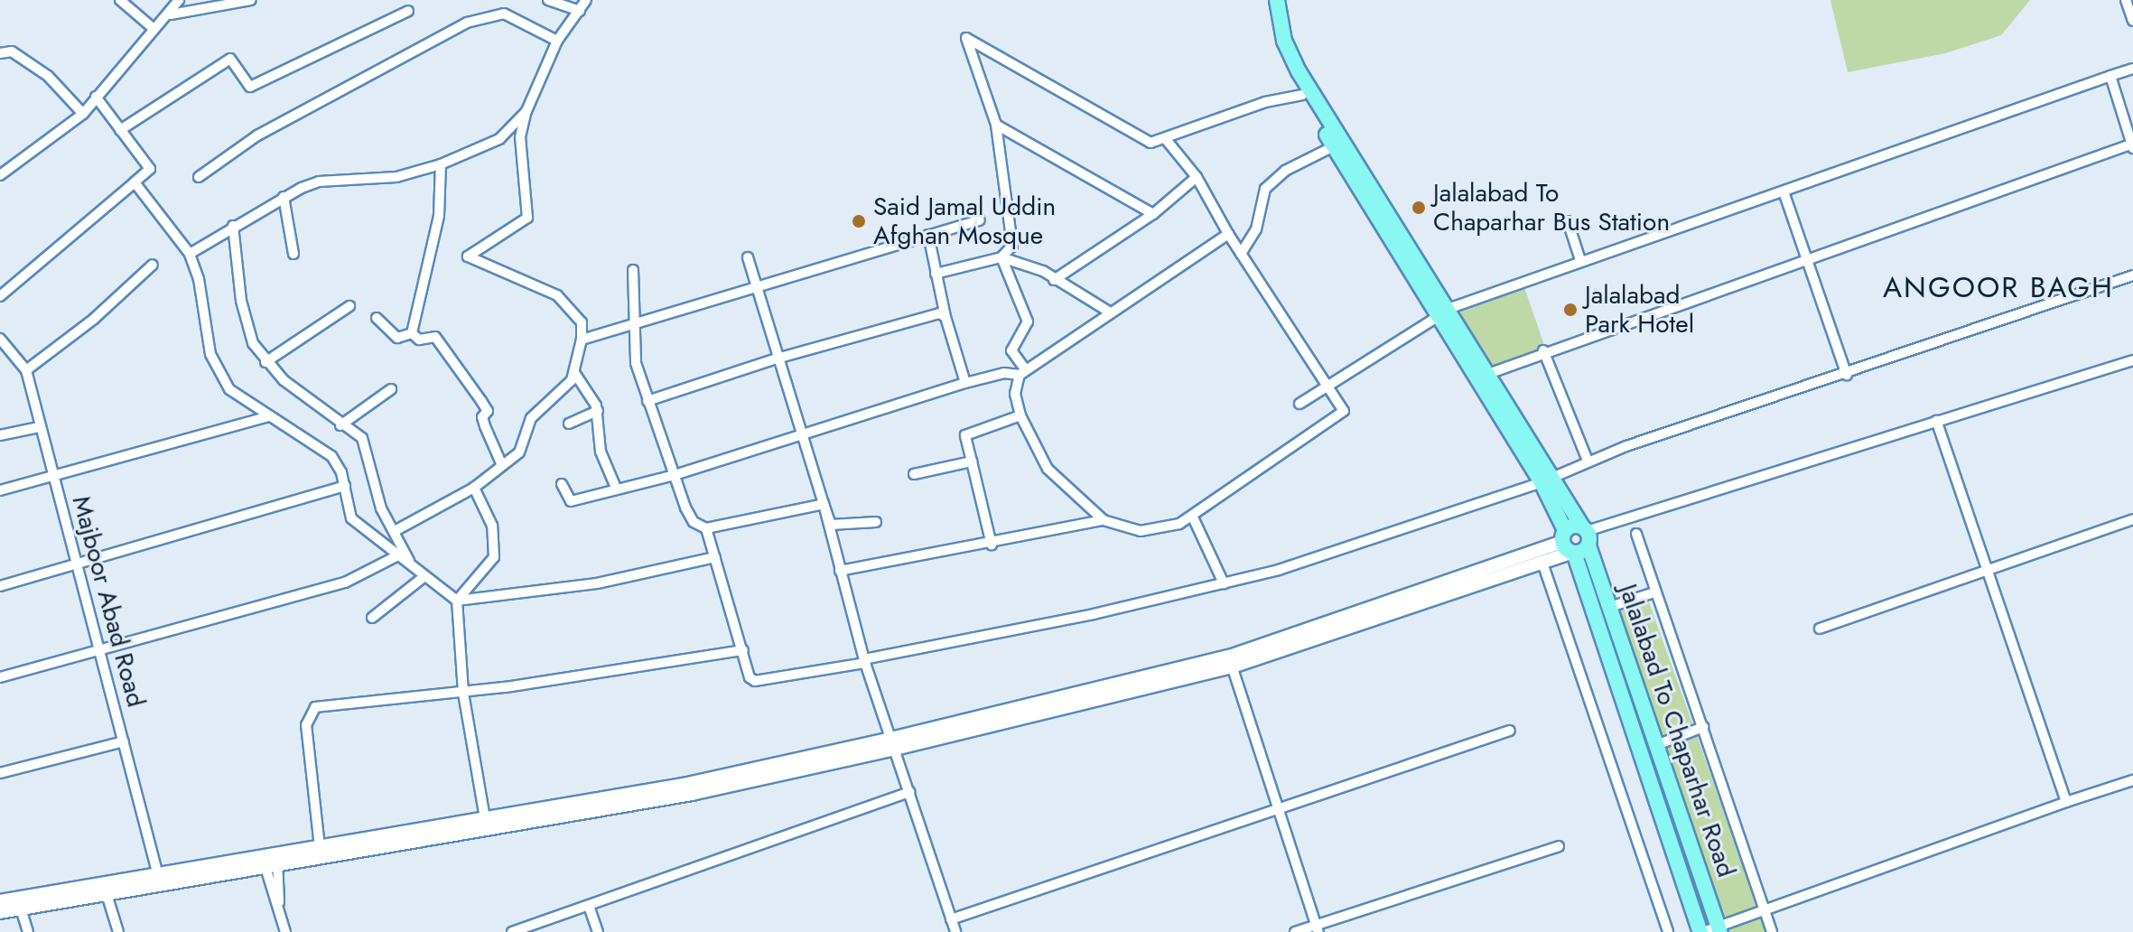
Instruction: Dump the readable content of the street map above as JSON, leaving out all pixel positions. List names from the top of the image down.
{
  "streets": {
    "main road": ["Jalalabad To Chaparhar Road"],
    "street": ["Majboor Abad Road"]
  },
  "districts": ["ANGOOR BAGH"],
  "places": ["Jalalabad To Chaparhar Bus Station", "Said Jamal Uddin Afghan Mosque", "Jalalabad Park Hotel"]
}
